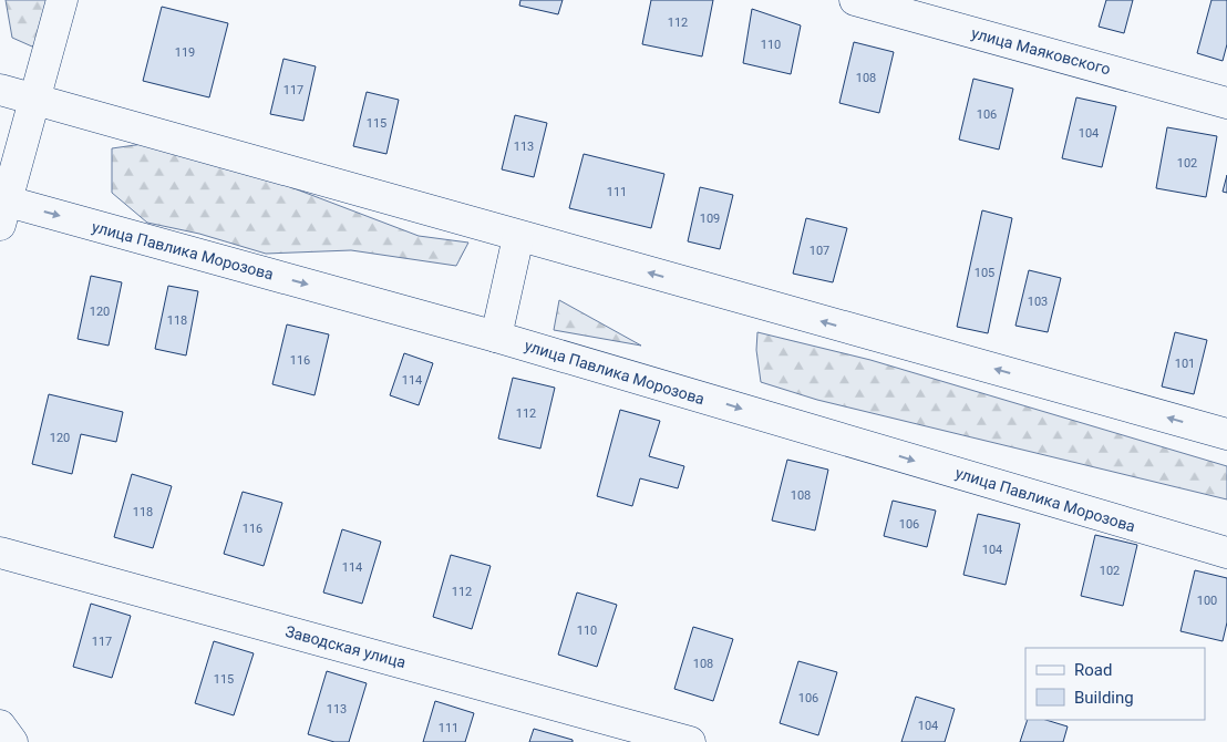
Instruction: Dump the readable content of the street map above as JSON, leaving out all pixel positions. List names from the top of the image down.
{
  "streets": {
    "street": ["улица Маяковского", "улица Павлика Морозова", "Заводская улица"]
  },
  "house_numbers": [
    "112",
    "110",
    "119",
    "108",
    "117",
    "106",
    "115",
    "104",
    "113",
    "102",
    "111",
    "109",
    "107",
    "105",
    "103",
    "120",
    "118",
    "116",
    "101",
    "114",
    "112",
    "120",
    "108",
    "118",
    "106",
    "116",
    "104",
    "114",
    "102",
    "112",
    "100",
    "110",
    "117",
    "108",
    "115",
    "106",
    "113",
    "104",
    "111"
  ],
  "legend": ["Road", "Building"]
}
